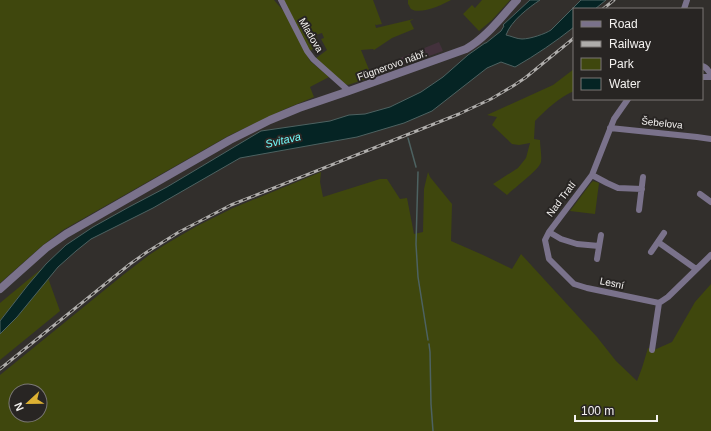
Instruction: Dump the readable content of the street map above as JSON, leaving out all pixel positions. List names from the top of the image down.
{
  "streets": {
    "street": [
      "Mladova",
      "Fügnerovo nábř.",
      "Šebelova",
      "Nad Tratí",
      "Lesní"
    ]
  },
  "crossings": [
    ["Mladova", "Fügnerovo nábř."],
    ["Šebelova", "Nad Tratí"],
    ["Nad Tratí", "Lesní"]
  ],
  "water": ["Svitava"],
  "legend": [
    "Road",
    "Railway",
    "Park",
    "Water"
  ],
  "scale_bar": "100 m",
  "north": "left"
}
